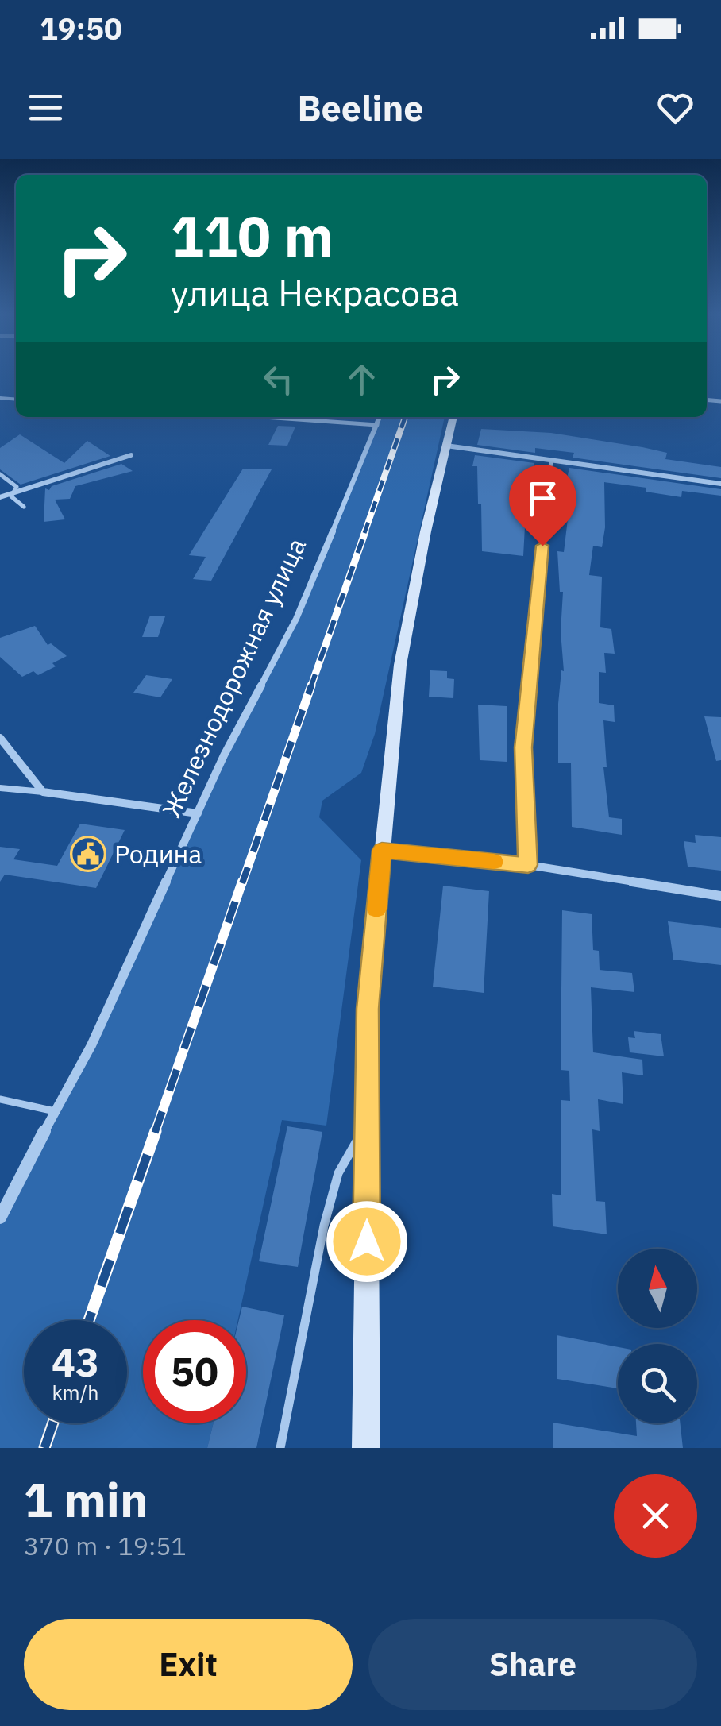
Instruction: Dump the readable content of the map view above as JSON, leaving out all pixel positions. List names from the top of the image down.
{
  "streets": {
    "street": ["Железнодорожная улица"]
  },
  "places": {
    "public building": ["Родина"]
  },
  "north": "top",
  "page": {
    "status": "19:50",
    "header": "Beeline",
    "turn": ["110 m", "улица Некрасова"],
    "speed": "43 km/h",
    "limit": "50",
    "heading": ["1 min", "370 m · 19:51"],
    "buttons": ["Exit", "Share"]
  }
}
